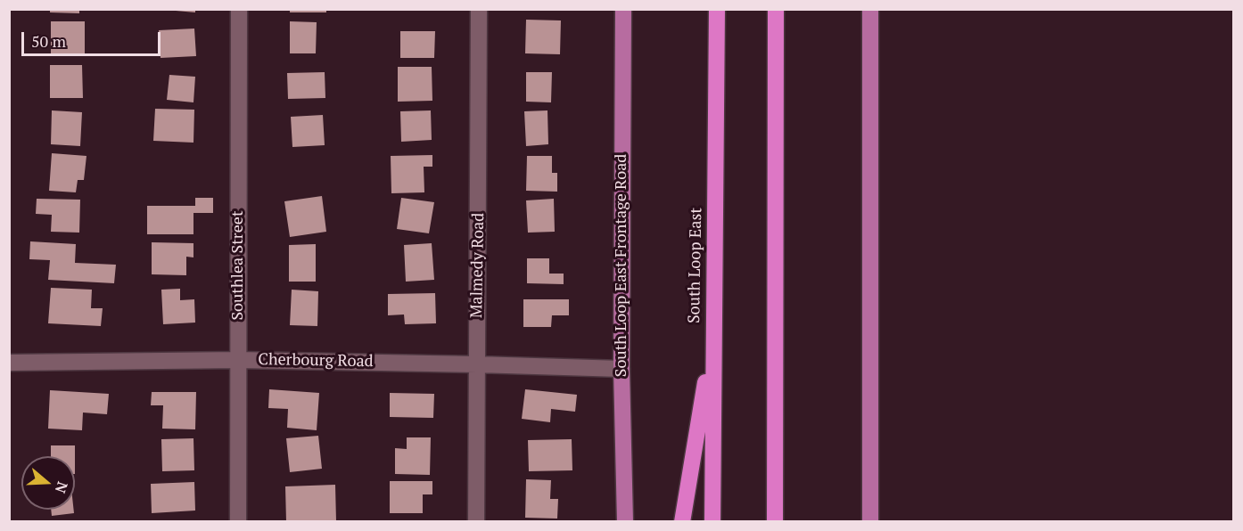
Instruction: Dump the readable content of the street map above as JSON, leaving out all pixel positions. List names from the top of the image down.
{
  "streets": {
    "highway": ["South Loop East"],
    "main road": ["South Loop East Frontage Road"],
    "street": ["Southlea Street", "Malmedy Road", "Cherbourg Road"]
  },
  "crossings": [
    ["Southlea Street", "Cherbourg Road"],
    ["Malmedy Road", "Cherbourg Road"],
    ["South Loop East Frontage Road", "Cherbourg Road"]
  ],
  "scale_bar": "50 m",
  "north": "right"
}
